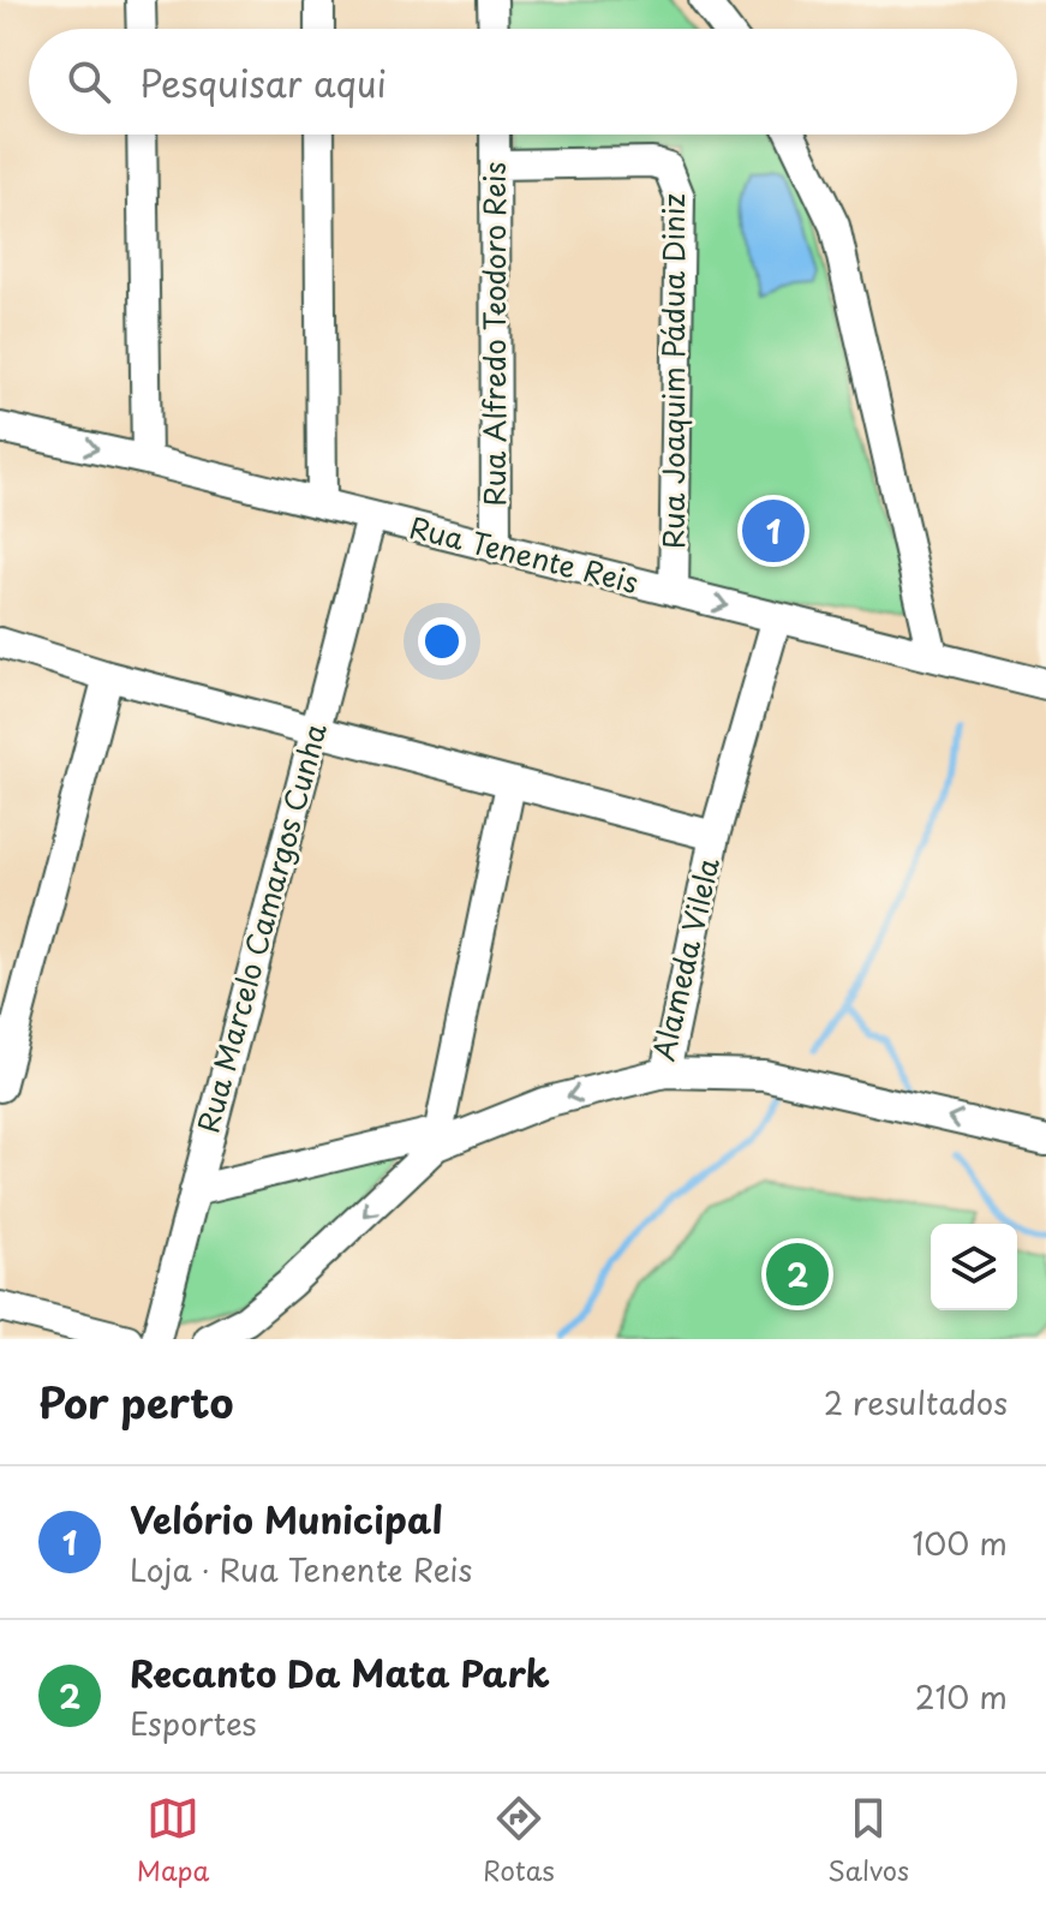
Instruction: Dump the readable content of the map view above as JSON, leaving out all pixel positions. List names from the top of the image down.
{
  "streets": {
    "street": [
      "Rua Alfredo Teodoro Reis",
      "Rua Joaquim Pádua Diniz",
      "Rua Tenente Reis",
      "Rua Marcelo Camargos Cunha",
      "Alameda Vilela"
    ]
  },
  "crossings": [
    ["Rua Alfredo Teodoro Reis", "Rua Joaquim Pádua Diniz"],
    ["Rua Alfredo Teodoro Reis", "Rua Tenente Reis"],
    ["Rua Joaquim Pádua Diniz", "Rua Tenente Reis"],
    ["Rua Tenente Reis", "Rua Marcelo Camargos Cunha"],
    ["Rua Tenente Reis", "Alameda Vilela"],
    ["Rua Marcelo Camargos Cunha", "Alameda Vilela"]
  ],
  "page": {
    "search": "Pesquisar aqui",
    "pins": ["1", "2"],
    "heading": ["Por perto", "2 resultados"],
    "list": [
      {
        "mark": "1",
        "name": "Velório Municipal",
        "note": "Loja · Rua Tenente Reis",
        "value": "100 m"
      },
      {
        "mark": "2",
        "name": "Recanto Da Mata Park",
        "note": "Esportes",
        "value": "210 m"
      }
    ],
    "nav": ["Mapa", "Rotas", "Salvos"]
  }
}
